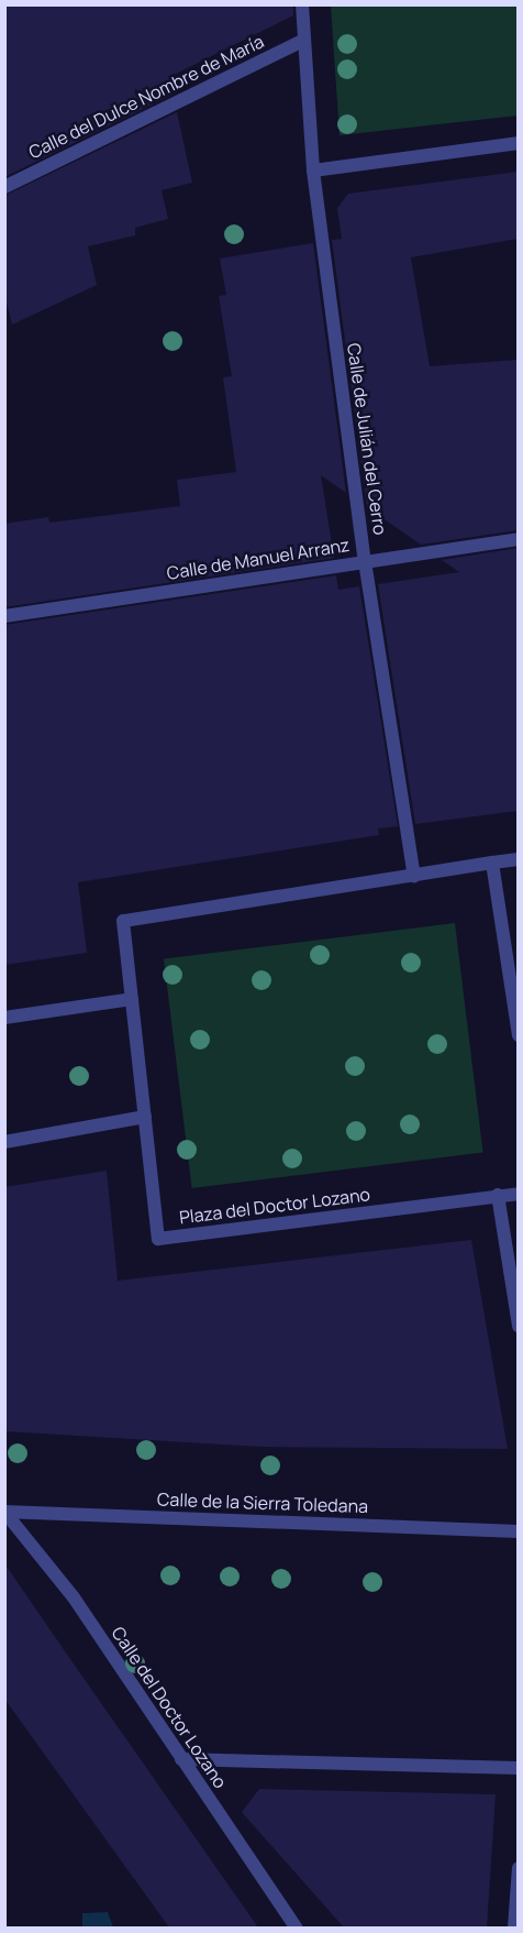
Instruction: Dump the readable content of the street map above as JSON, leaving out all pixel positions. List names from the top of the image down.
{
  "streets": {
    "street": [
      "Calle del Dulce Nombre de María",
      "Calle de Julián del Cerro",
      "Calle de Manuel Arranz",
      "Plaza del Doctor Lozano",
      "Calle de la Sierra Toledana",
      "Calle del Doctor Lozano"
    ]
  },
  "crossings": [
    ["Calle del Dulce Nombre de María", "Calle de Julián del Cerro"],
    ["Calle de Julián del Cerro", "Calle de Manuel Arranz"],
    ["Calle de Julián del Cerro", "Plaza del Doctor Lozano"],
    ["Calle de la Sierra Toledana", "Calle del Doctor Lozano"]
  ]
}
